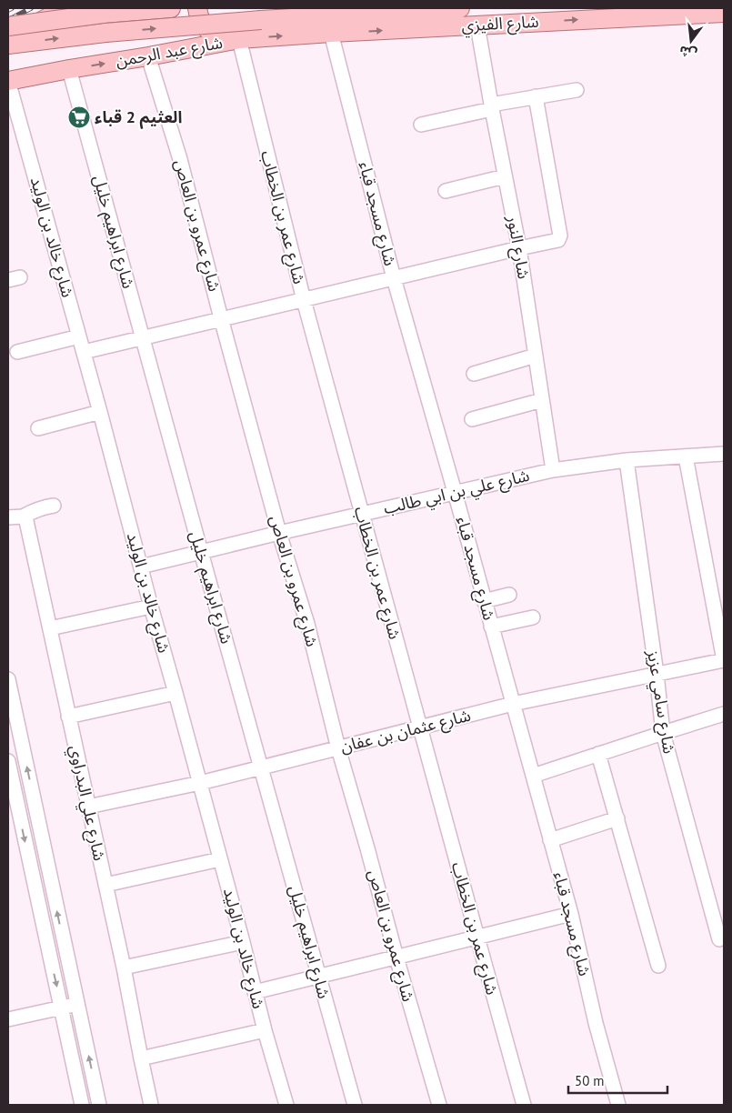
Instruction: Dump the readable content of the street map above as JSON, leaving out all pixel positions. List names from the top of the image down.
{
  "streets": {
    "main road": ["شارع الفيزي", "شارع عبد الرحمن"],
    "street": [
      "شارع مسجد قباء",
      "شارع عمر بن الخطاب",
      "شارع عمرو بن العاص",
      "شارع ابراهيم خليل",
      "شارع خالد بن الوليد",
      "شارع النور",
      "شارع علي بن ابي طالب",
      "شارع سامي عزيز",
      "شارع عثمان بن عفان",
      "شارع علي البدراوي"
    ]
  },
  "crossings": [
    ["شارع الفيزي", "شارع عبد الرحمن"],
    ["شارع الفيزي", "شارع مسجد قباء"],
    ["شارع الفيزي", "شارع النور"],
    ["شارع عبد الرحمن", "شارع مسجد قباء"],
    ["شارع عبد الرحمن", "شارع عمر بن الخطاب"],
    ["شارع عبد الرحمن", "شارع عمرو بن العاص"],
    ["شارع عبد الرحمن", "شارع ابراهيم خليل"],
    ["شارع عبد الرحمن", "شارع خالد بن الوليد"],
    ["شارع مسجد قباء", "شارع علي بن ابي طالب"],
    ["شارع مسجد قباء", "شارع عثمان بن عفان"],
    ["شارع عمر بن الخطاب", "شارع علي بن ابي طالب"],
    ["شارع عمر بن الخطاب", "شارع عثمان بن عفان"],
    ["شارع عمرو بن العاص", "شارع علي بن ابي طالب"],
    ["شارع عمرو بن العاص", "شارع عثمان بن عفان"],
    ["شارع ابراهيم خليل", "شارع علي بن ابي طالب"],
    ["شارع ابراهيم خليل", "شارع عثمان بن عفان"],
    ["شارع خالد بن الوليد", "شارع علي بن ابي طالب"],
    ["شارع خالد بن الوليد", "شارع عثمان بن عفان"],
    ["شارع النور", "شارع علي بن ابي طالب"],
    ["شارع علي بن ابي طالب", "شارع سامي عزيز"],
    ["شارع سامي عزيز", "شارع عثمان بن عفان"],
    ["شارع عثمان بن عفان", "شارع علي البدراوي"]
  ],
  "places": {
    "supermarket": ["العثيم 2 قباء"]
  },
  "scale_bar": "50 m",
  "north": "bottom"
}
